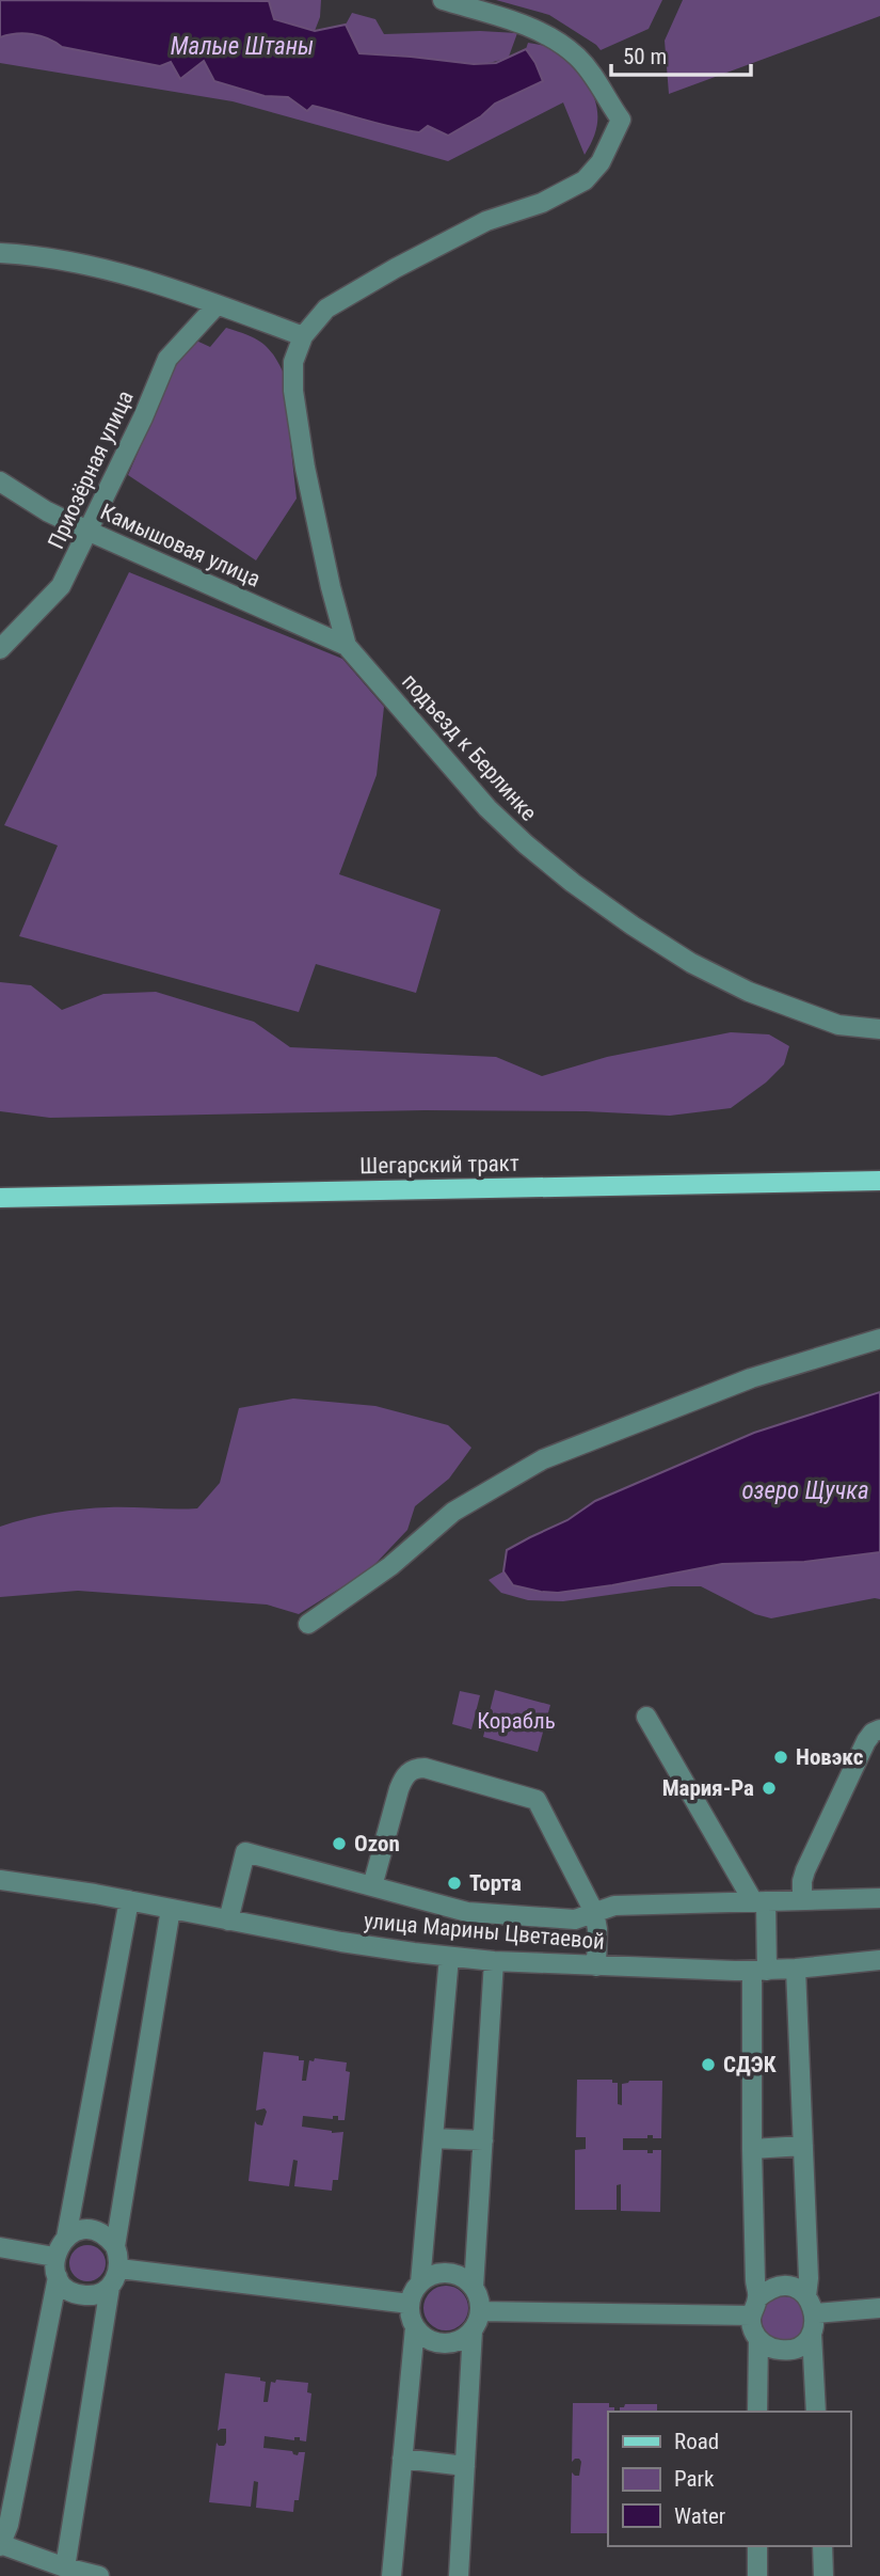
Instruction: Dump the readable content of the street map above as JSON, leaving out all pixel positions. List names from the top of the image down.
{
  "streets": {
    "main road": ["Шегарский тракт"],
    "street": [
      "Приозёрная улица",
      "Камышовая улица",
      "подъезд к Берлинке",
      "улица Марины Цветаевой"
    ]
  },
  "crossings": [
    ["Приозёрная улица", "Камышовая улица"],
    ["Камышовая улица", "подъезд к Берлинке"]
  ],
  "water": ["Малые Штаны", "озеро Щучка"],
  "parks": ["Корабль"],
  "places": [
    "Новэкс",
    "Мария-Ра",
    "Ozon",
    "Торта",
    "СДЭК"
  ],
  "legend": ["Road", "Park", "Water"],
  "scale_bar": "50 m"
}
